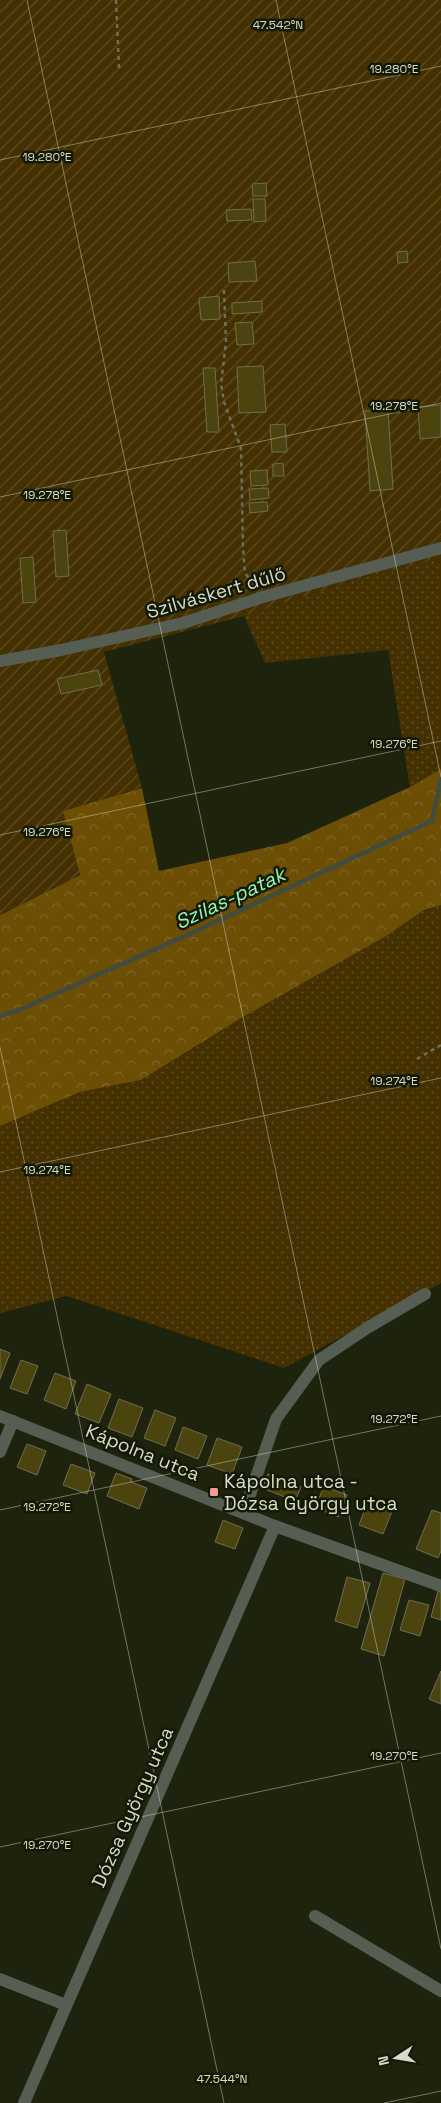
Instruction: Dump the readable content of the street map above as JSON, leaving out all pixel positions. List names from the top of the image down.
{
  "streets": {
    "street": ["Szilváskert dűlő", "Kápolna utca", "Dózsa György utca"]
  },
  "crossings": [
    ["Kápolna utca", "Dózsa György utca"]
  ],
  "water": ["Szilas-patak"],
  "places": {
    "transit": ["Kápolna utca - Dózsa György utca"]
  },
  "north": "left",
  "coordinates": [
    "47.542°N",
    "19.280°E",
    "19.278°E",
    "19.276°E",
    "19.274°E",
    "19.272°E",
    "19.270°E",
    "47.544°N"
  ]
}
